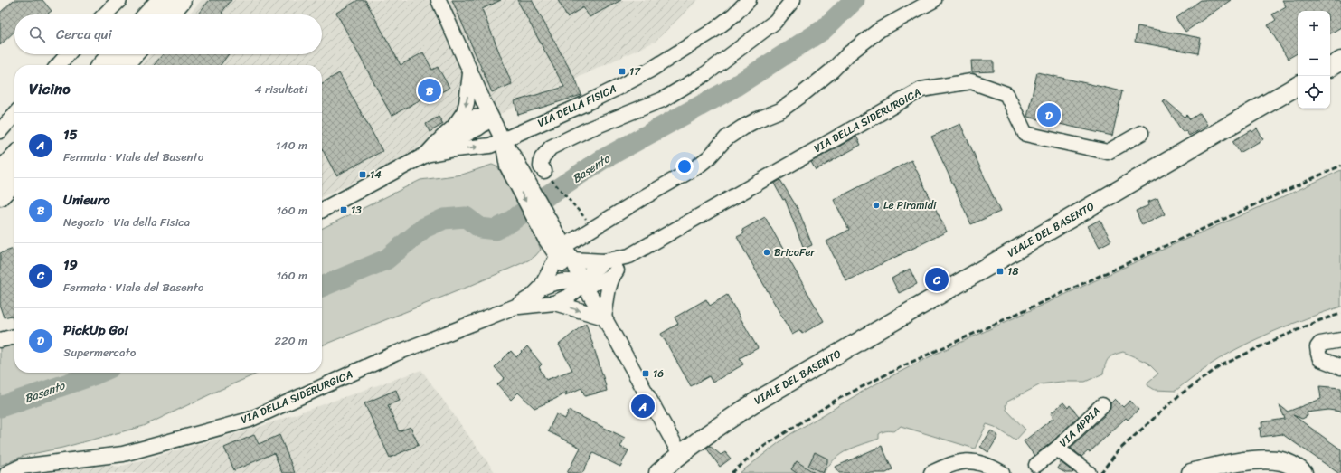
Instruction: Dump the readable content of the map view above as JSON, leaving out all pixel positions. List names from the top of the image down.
{
  "streets": {
    "main road": ["VIALE DEL BASENTO"],
    "street": ["VIA DELLA FISICA", "VIA DELLA SIDERURGICA", "VIA APPIA"]
  },
  "water": ["Basento"],
  "places": {
    "transit": [
      "17",
      "14",
      "13",
      "18",
      "16"
    ],
    "other": ["Le Piramidi", "BricoFer"]
  },
  "page": {
    "map_buttons": ["+", "−"],
    "search": "Cerca qui",
    "heading": ["Vicino", "4 risultati"],
    "pins": [
      "B",
      "D",
      "C",
      "A"
    ],
    "list": [
      {
        "mark": "A",
        "name": "15",
        "note": "Fermata · Viale del Basento",
        "value": "140 m"
      },
      {
        "mark": "B",
        "name": "Unieuro",
        "note": "Negozio · Via della Fisica",
        "value": "160 m"
      },
      {
        "mark": "C",
        "name": "19",
        "note": "Fermata · Viale del Basento",
        "value": "160 m"
      },
      {
        "mark": "D",
        "name": "PickUp Go!",
        "note": "Supermercato",
        "value": "220 m"
      }
    ]
  }
}
